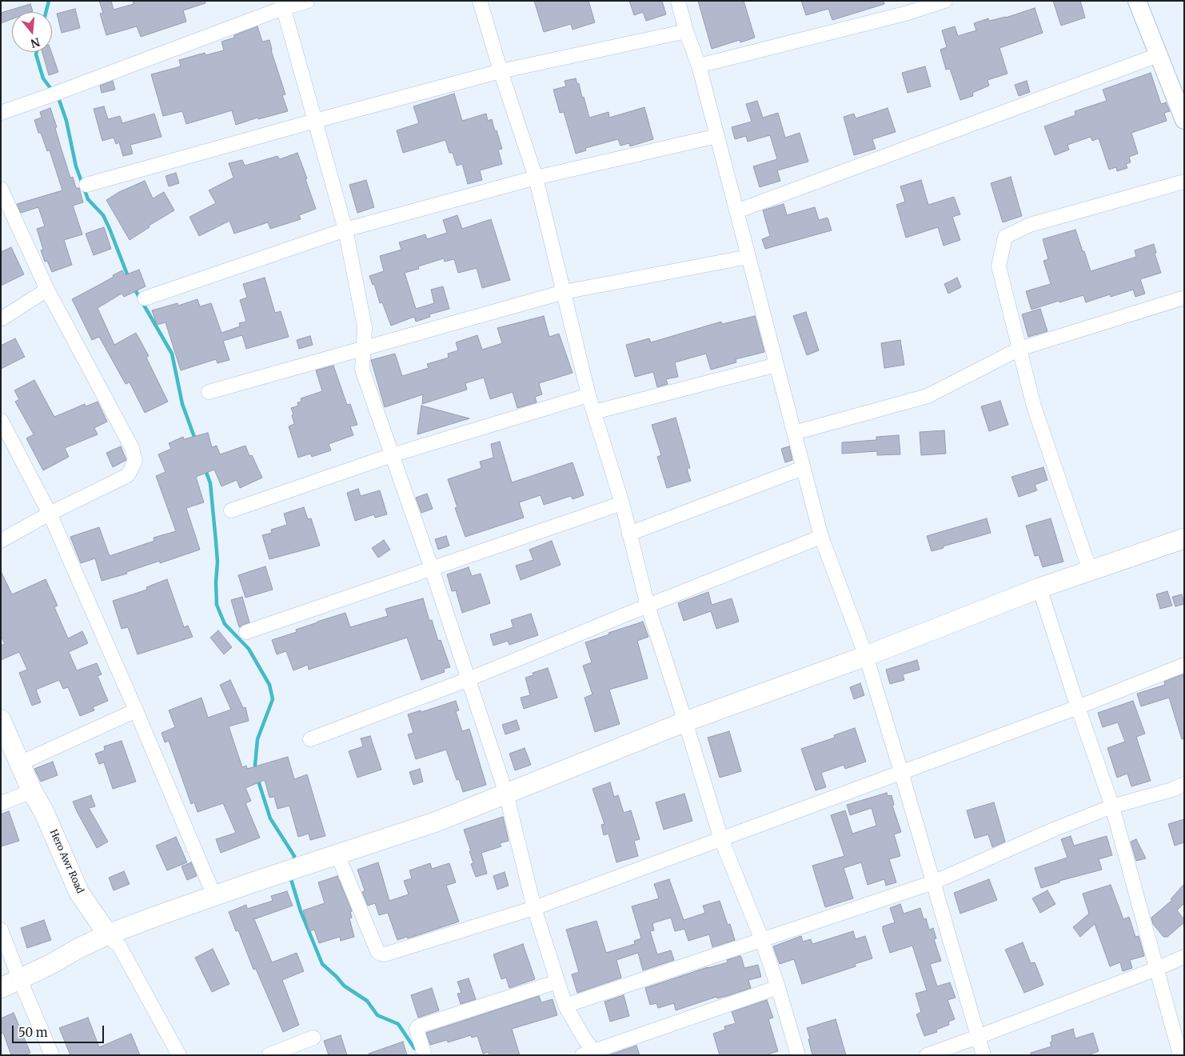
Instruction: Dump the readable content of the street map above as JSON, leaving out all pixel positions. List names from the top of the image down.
{
  "streets": {
    "main road": ["Hero Awr Road"]
  },
  "scale_bar": "50 m",
  "north": "bottom"
}
